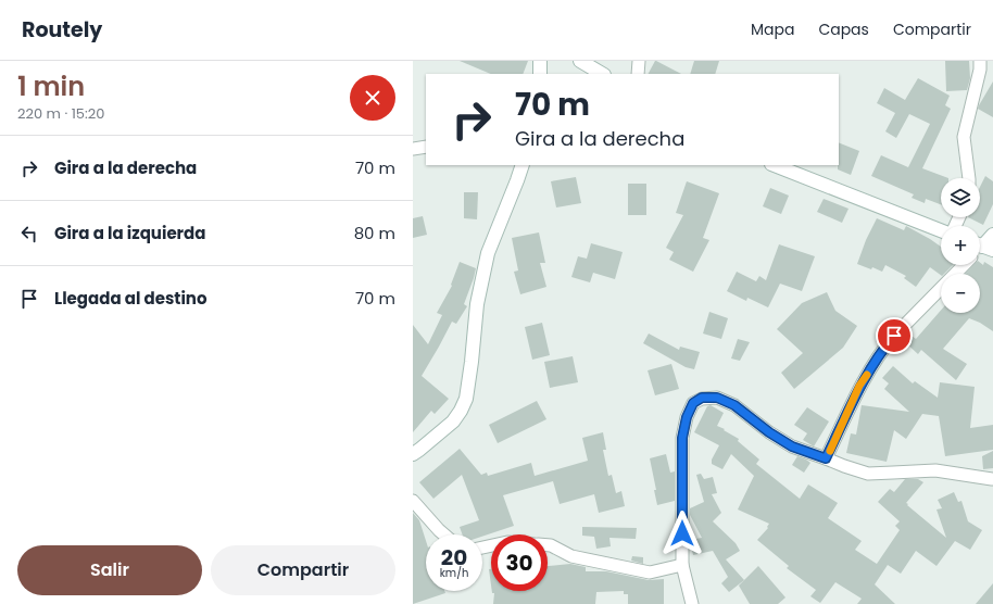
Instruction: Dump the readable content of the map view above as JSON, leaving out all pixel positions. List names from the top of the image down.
{
  "page": {
    "header": "Routely",
    "nav": ["Mapa", "Capas", "Compartir"],
    "heading": ["1 min", "220 m · 15:20"],
    "turn": ["70 m", "Gira a la derecha"],
    "list": [
      {
        "name": "Gira a la derecha",
        "value": "70 m"
      },
      {
        "name": "Gira a la izquierda",
        "value": "80 m"
      },
      {
        "name": "Llegada al destino",
        "value": "70 m"
      }
    ],
    "map_buttons": ["+", "−"],
    "speed": "20 km/h",
    "limit": "30",
    "buttons": ["Salir", "Compartir"]
  }
}
